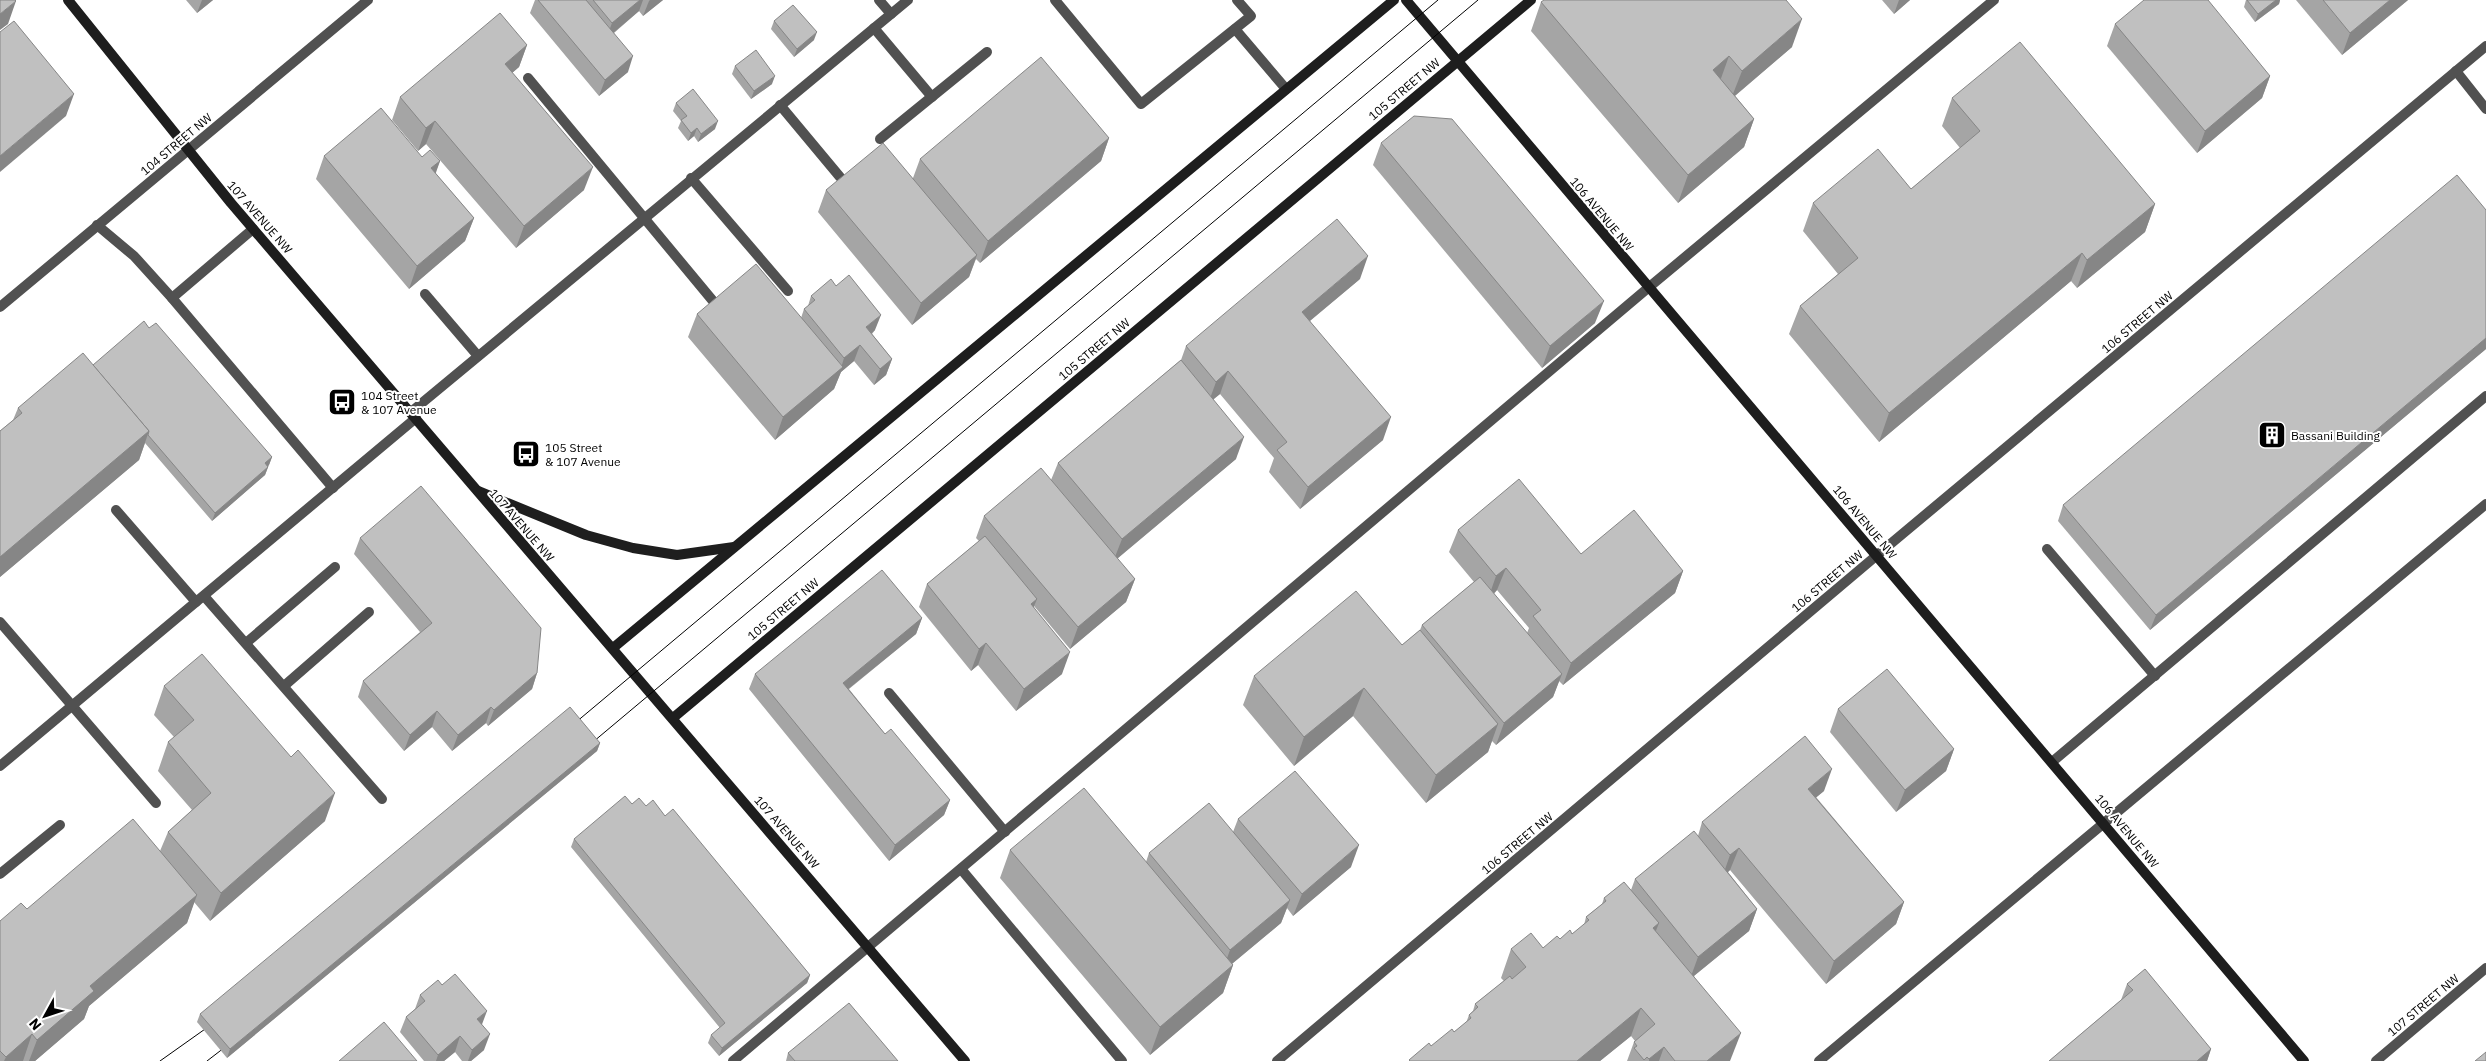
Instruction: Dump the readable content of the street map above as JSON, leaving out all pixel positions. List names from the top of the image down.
{
  "streets": {
    "street": [
      "105 STREET NW",
      "104 STREET NW",
      "106 AVENUE NW",
      "107 AVENUE NW",
      "106 STREET NW",
      "107 STREET NW"
    ]
  },
  "crossings": [
    ["105 STREET NW", "106 AVENUE NW"],
    ["105 STREET NW", "107 AVENUE NW"],
    ["104 STREET NW", "107 AVENUE NW"],
    ["106 AVENUE NW", "106 STREET NW"]
  ],
  "places": {
    "bus stop": ["104 Street & 107 Avenue", "105 Street & 107 Avenue"],
    "building": ["Bassani Building"]
  },
  "north": "bottom left"
}
